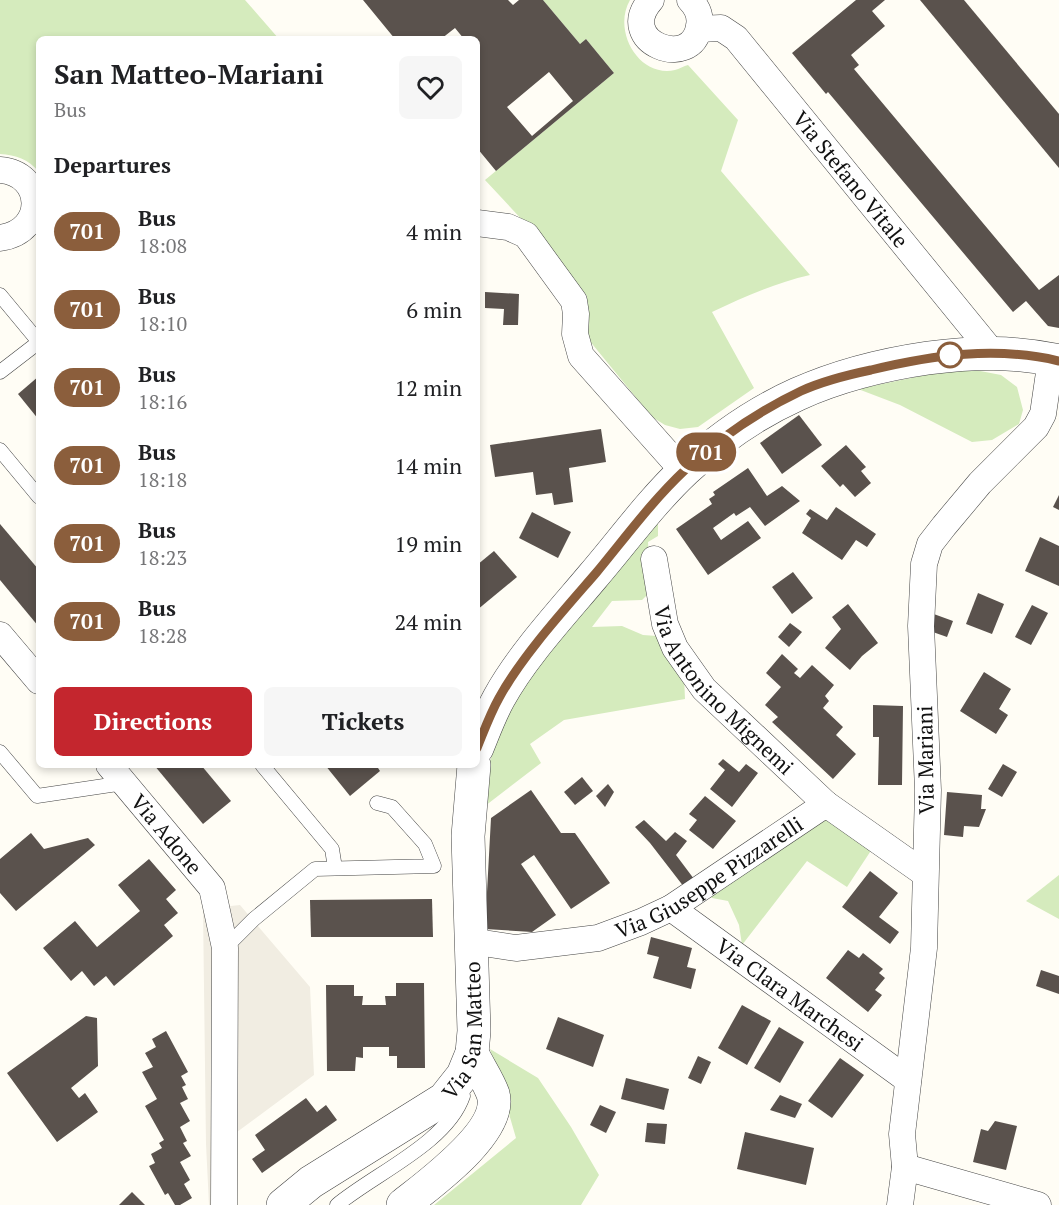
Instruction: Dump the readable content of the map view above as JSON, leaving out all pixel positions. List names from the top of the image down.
{
  "streets": {
    "street": [
      "Via Stefano Vitale",
      "Via Antonino Mignemi",
      "Via Mariani",
      "Via Adone",
      "Via Giuseppe Pizzarelli",
      "Via Clara Marchesi",
      "Via San Matteo"
    ]
  },
  "crossings": [
    ["Via Antonino Mignemi", "Via Giuseppe Pizzarelli"],
    ["Via Mariani", "Via Giuseppe Pizzarelli"],
    ["Via Mariani", "Via Clara Marchesi"],
    ["Via Giuseppe Pizzarelli", "Via Clara Marchesi"],
    ["Via Giuseppe Pizzarelli", "Via San Matteo"]
  ],
  "lines": ["bus line 701"],
  "page": {
    "on_map": "701",
    "heading": [
      ["San Matteo-Mariani", "Bus"],
      "Departures"
    ],
    "list": [
      {
        "mark": "701",
        "name": "Bus",
        "note": "18:08",
        "value": "4 min"
      },
      {
        "mark": "701",
        "name": "Bus",
        "note": "18:10",
        "value": "6 min"
      },
      {
        "mark": "701",
        "name": "Bus",
        "note": "18:16",
        "value": "12 min"
      },
      {
        "mark": "701",
        "name": "Bus",
        "note": "18:18",
        "value": "14 min"
      },
      {
        "mark": "701",
        "name": "Bus",
        "note": "18:23",
        "value": "19 min"
      },
      {
        "mark": "701",
        "name": "Bus",
        "note": "18:28",
        "value": "24 min"
      }
    ],
    "buttons": ["Directions", "Tickets"]
  }
}
